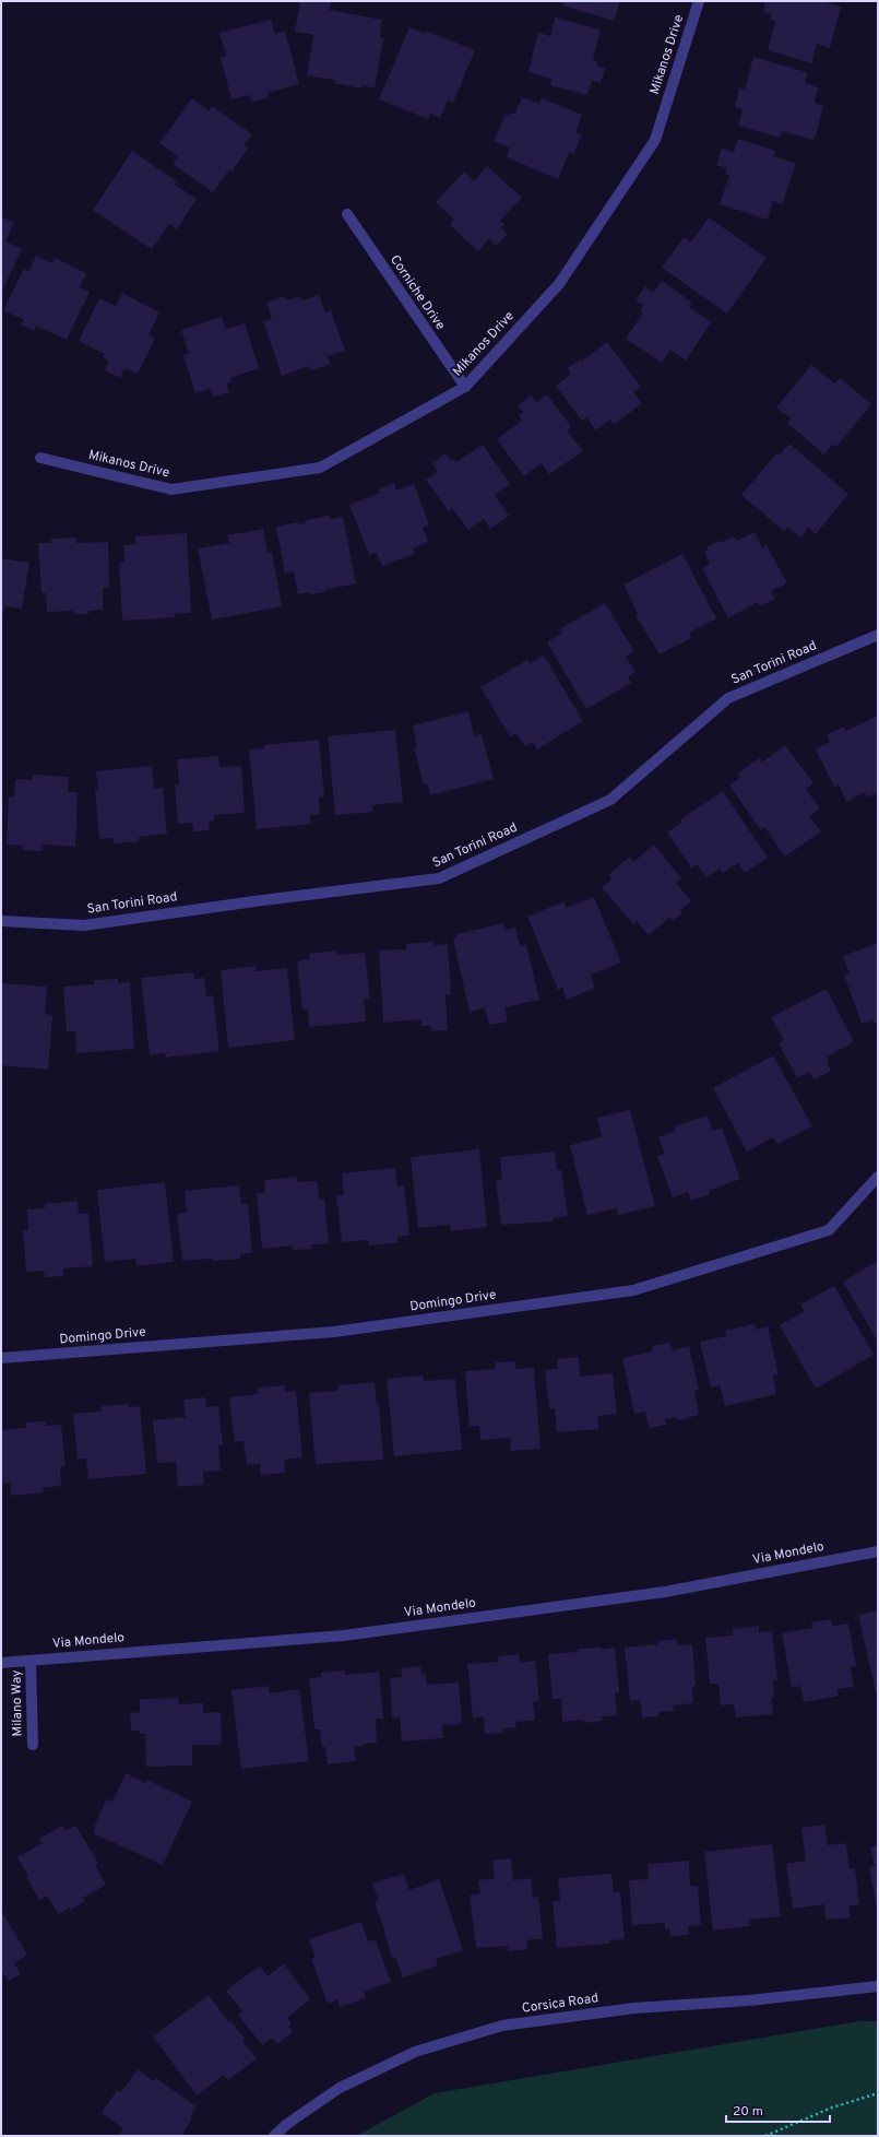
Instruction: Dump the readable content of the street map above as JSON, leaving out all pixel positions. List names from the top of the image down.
{
  "streets": {
    "street": [
      "Mikanos Drive",
      "Corniche Drive",
      "San Torini Road",
      "Domingo Drive",
      "Via Mondelo",
      "Milano Way",
      "Corsica Road"
    ]
  },
  "crossings": [
    ["Mikanos Drive", "Corniche Drive"],
    ["Via Mondelo", "Milano Way"]
  ],
  "scale_bar": "20 m"
}
